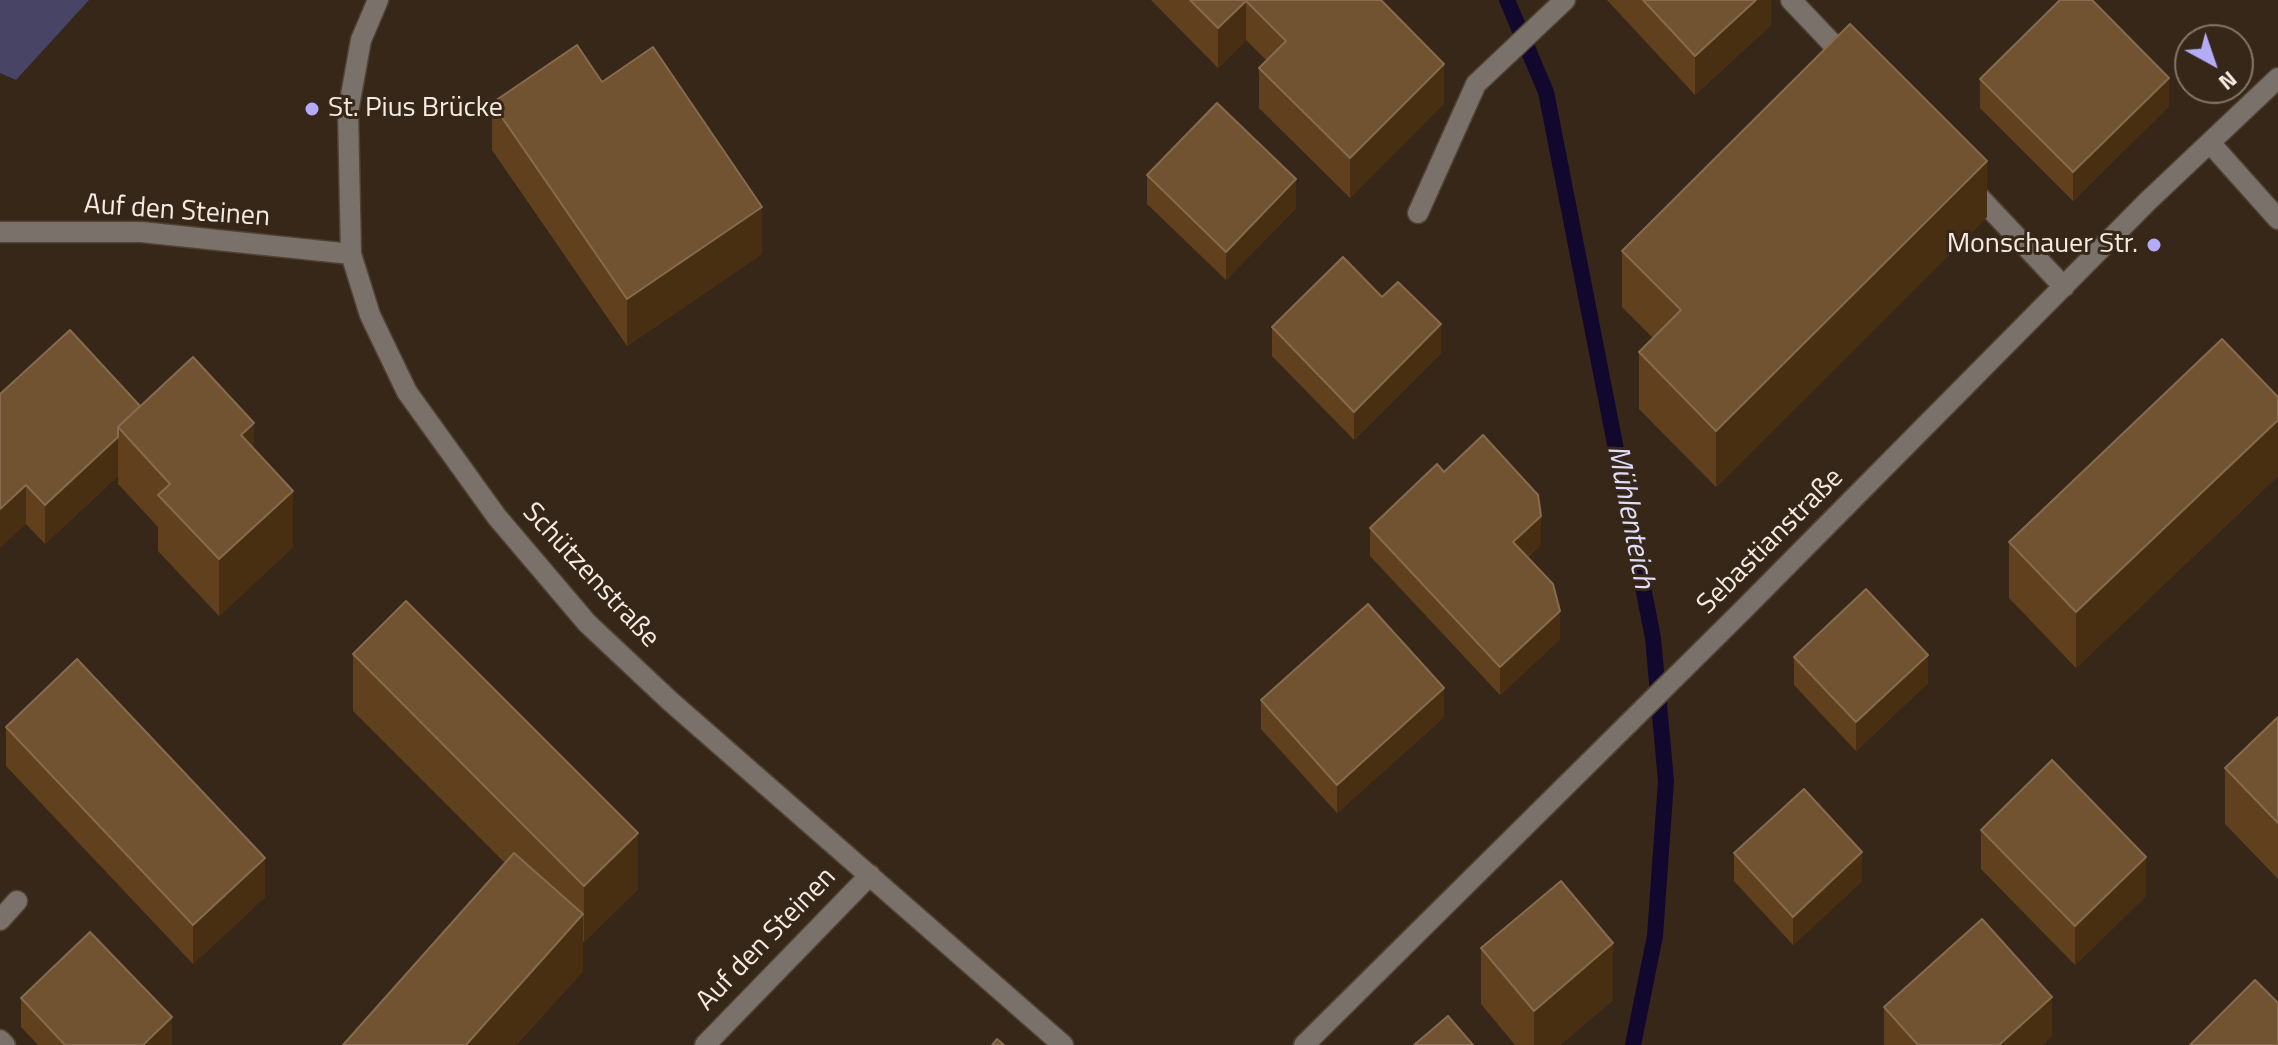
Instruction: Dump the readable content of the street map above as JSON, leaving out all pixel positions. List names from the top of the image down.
{
  "streets": {
    "street": ["Auf den Steinen", "Sebastianstraße", "Schützenstraße"]
  },
  "crossings": [
    ["Auf den Steinen", "Schützenstraße"]
  ],
  "water": ["Mühlenteich"],
  "places": ["St. Pius Brücke", "Monschauer Str."],
  "north": "bottom right"
}
